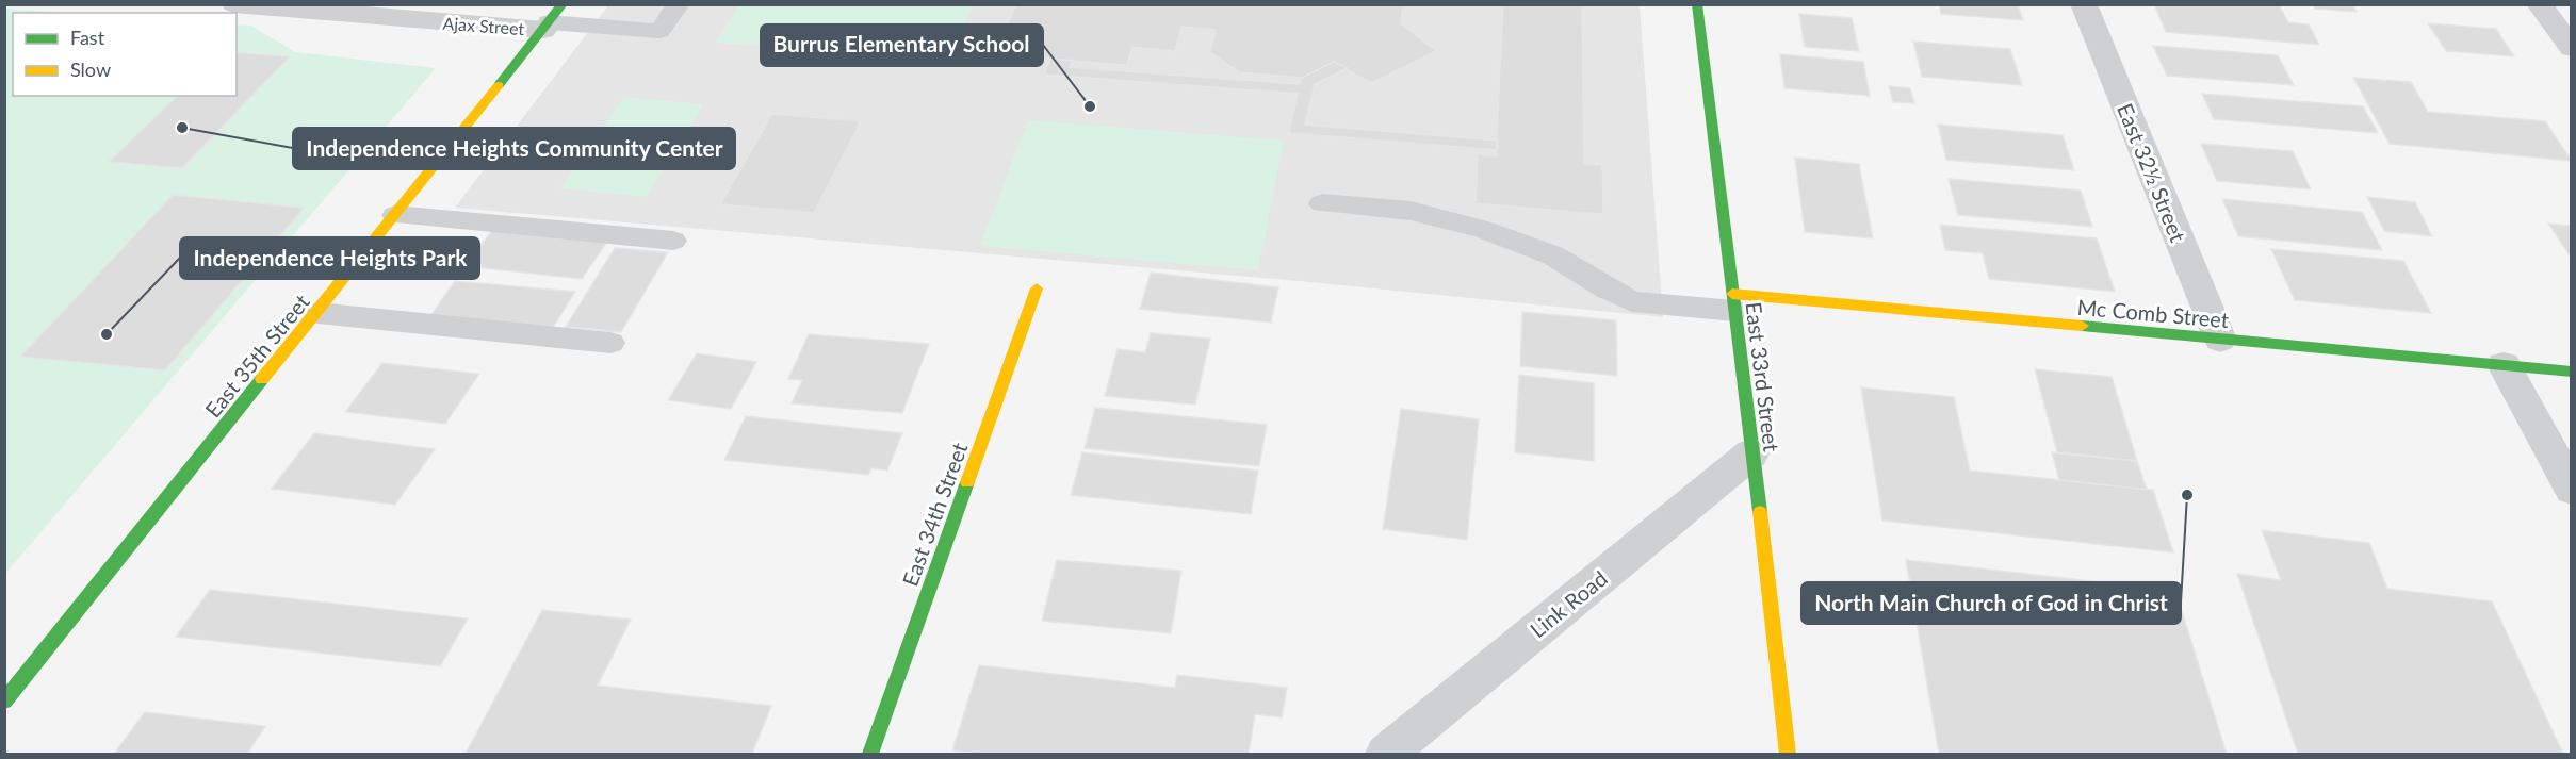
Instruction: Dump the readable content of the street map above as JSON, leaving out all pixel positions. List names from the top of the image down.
{
  "streets": {
    "street": [
      "Ajax Street",
      "East 32½ Street",
      "Mc Comb Street",
      "East 35th Street",
      "East 33rd Street",
      "East 34th Street",
      "Link Road"
    ]
  },
  "crossings": [
    ["Ajax Street", "East 35th Street"],
    ["East 32½ Street", "Mc Comb Street"],
    ["Mc Comb Street", "East 33rd Street"],
    ["East 33rd Street", "Link Road"]
  ],
  "places": [
    "Burrus Elementary School",
    "Independence Heights Community Center",
    "Independence Heights Park",
    "North Main Church of God in Christ"
  ],
  "legend": ["Fast", "Slow"]
}
